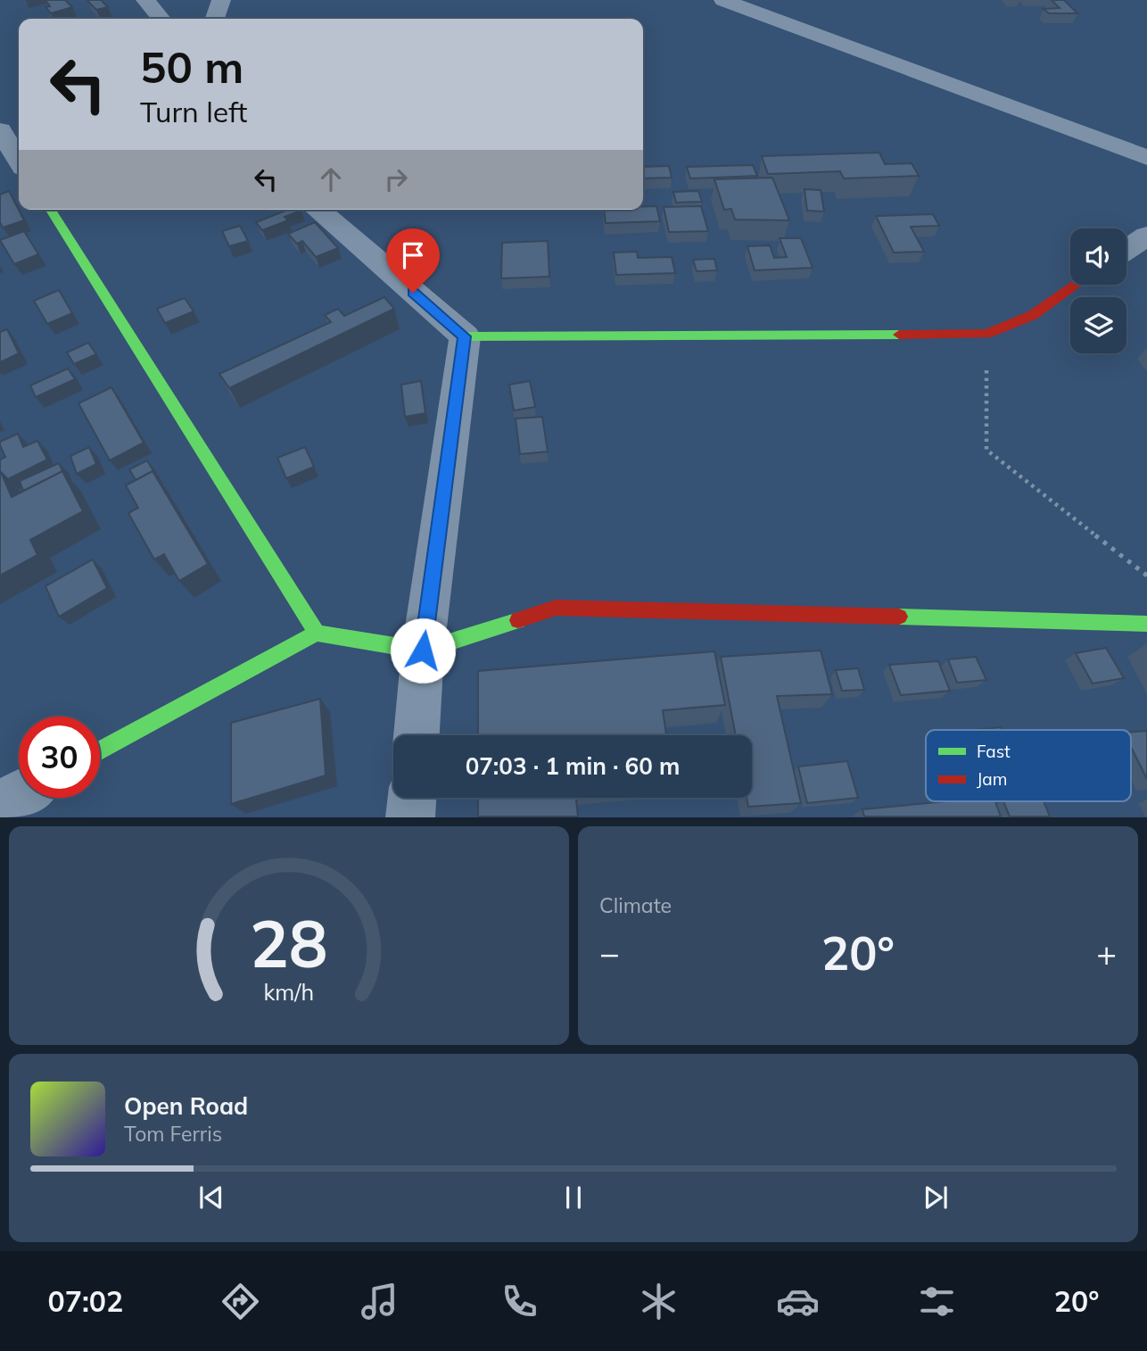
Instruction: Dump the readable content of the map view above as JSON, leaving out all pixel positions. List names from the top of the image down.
{
  "legend": ["Fast", "Jam"],
  "page": {
    "turn": ["50 m", "Turn left"],
    "limit": "30",
    "trip": "07:03 · 1 min · 60 m",
    "tile": "Climate",
    "heat": ["−", "20°", "+"],
    "song": ["Open Road", "Tom Ferris"],
    "tabs": ["07:02", "20°"],
    "gauge": ["28", "km/h"]
  }
}
